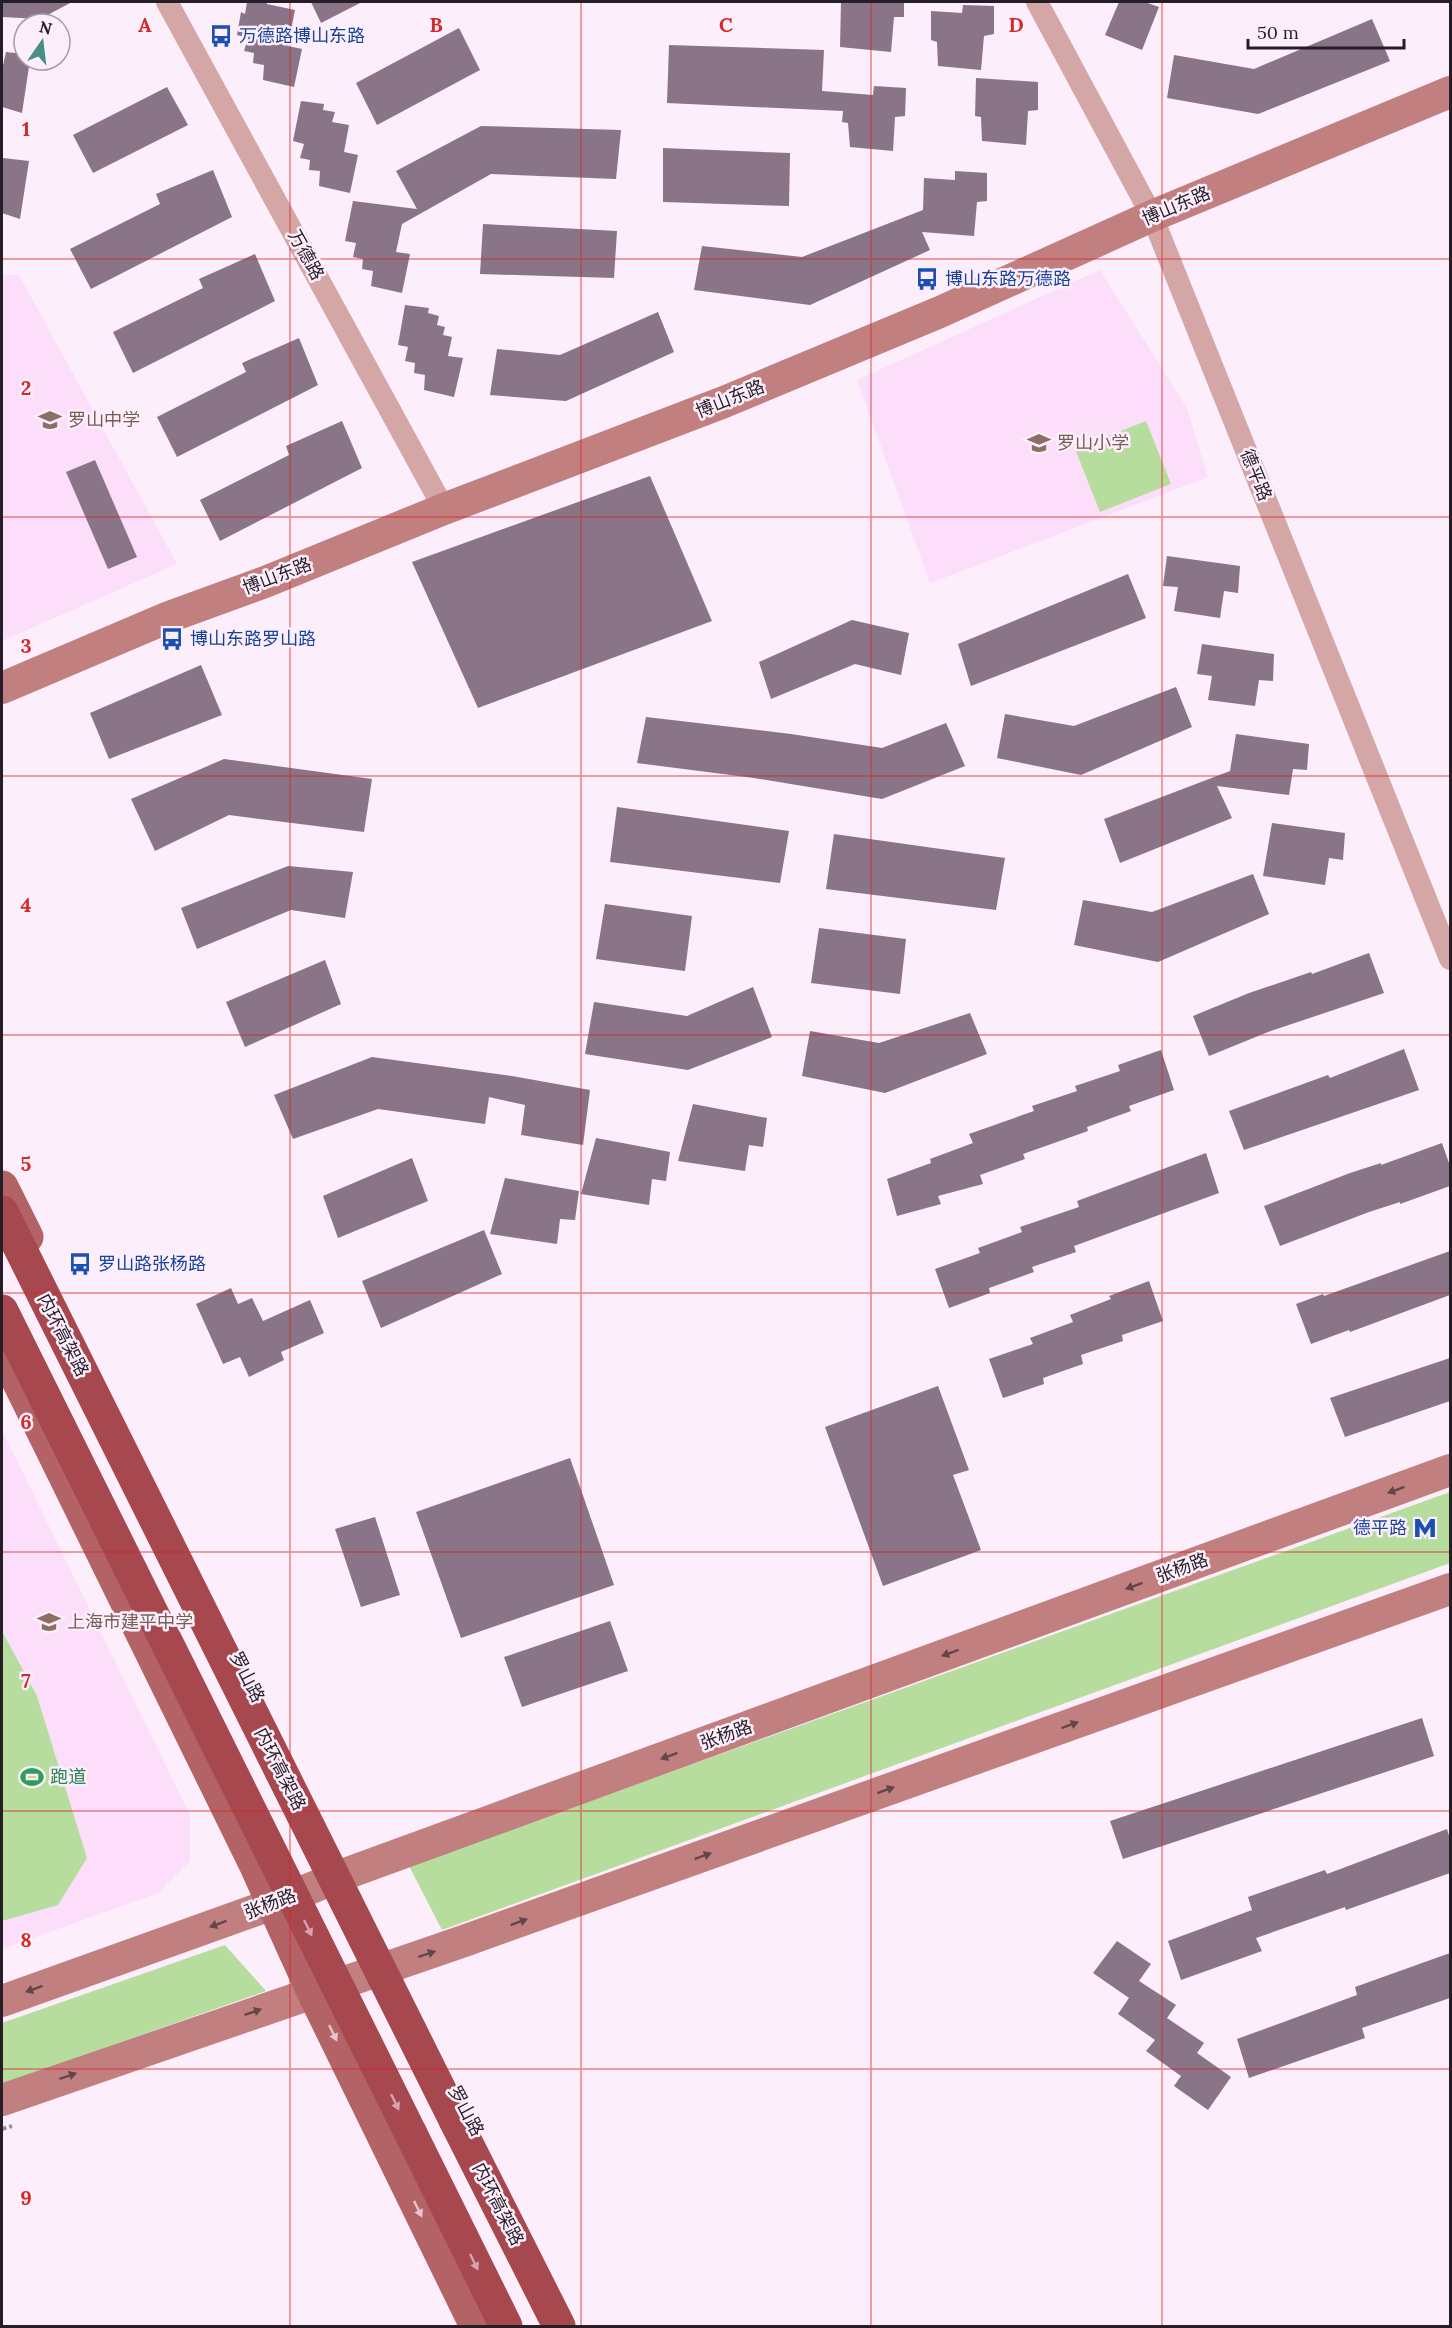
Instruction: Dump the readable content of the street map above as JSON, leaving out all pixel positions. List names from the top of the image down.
{
  "streets": {
    "highway": ["内环高架路"],
    "main road": ["博山东路", "张杨路", "罗山路"],
    "street": ["万德路", "德平路"]
  },
  "crossings": [
    ["博山东路", "万德路"],
    ["博山东路", "德平路"],
    ["张杨路", "罗山路"]
  ],
  "places": {
    "bus stop": [
      "万德路博山东路",
      "博山东路万德路",
      "博山东路罗山路",
      "罗山路张杨路"
    ],
    "school or university": ["罗山中学", "罗山小学", "上海市建平中学"],
    "metro station": ["德平路"],
    "sports": ["跑道"]
  },
  "scale_bar": "50 m",
  "north": "top",
  "grid": {
    "columns": [
      "A",
      "B",
      "C",
      "D"
    ],
    "rows": [
      "1",
      "2",
      "3",
      "4",
      "5",
      "6",
      "7",
      "8",
      "9"
    ]
  }
}
